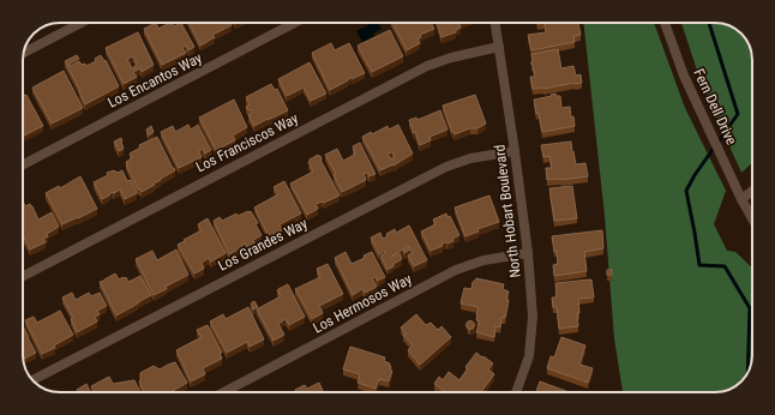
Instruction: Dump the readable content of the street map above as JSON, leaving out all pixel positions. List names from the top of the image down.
{
  "streets": {
    "street": [
      "Los Encantos Way",
      "Fern Dell Drive",
      "Los Franciscos Way",
      "North Hobart Boulevard",
      "Los Grandes Way",
      "Los Hermosos Way"
    ]
  },
  "crossings": [
    ["Los Franciscos Way", "North Hobart Boulevard"],
    ["North Hobart Boulevard", "Los Grandes Way"],
    ["North Hobart Boulevard", "Los Hermosos Way"]
  ]
}
